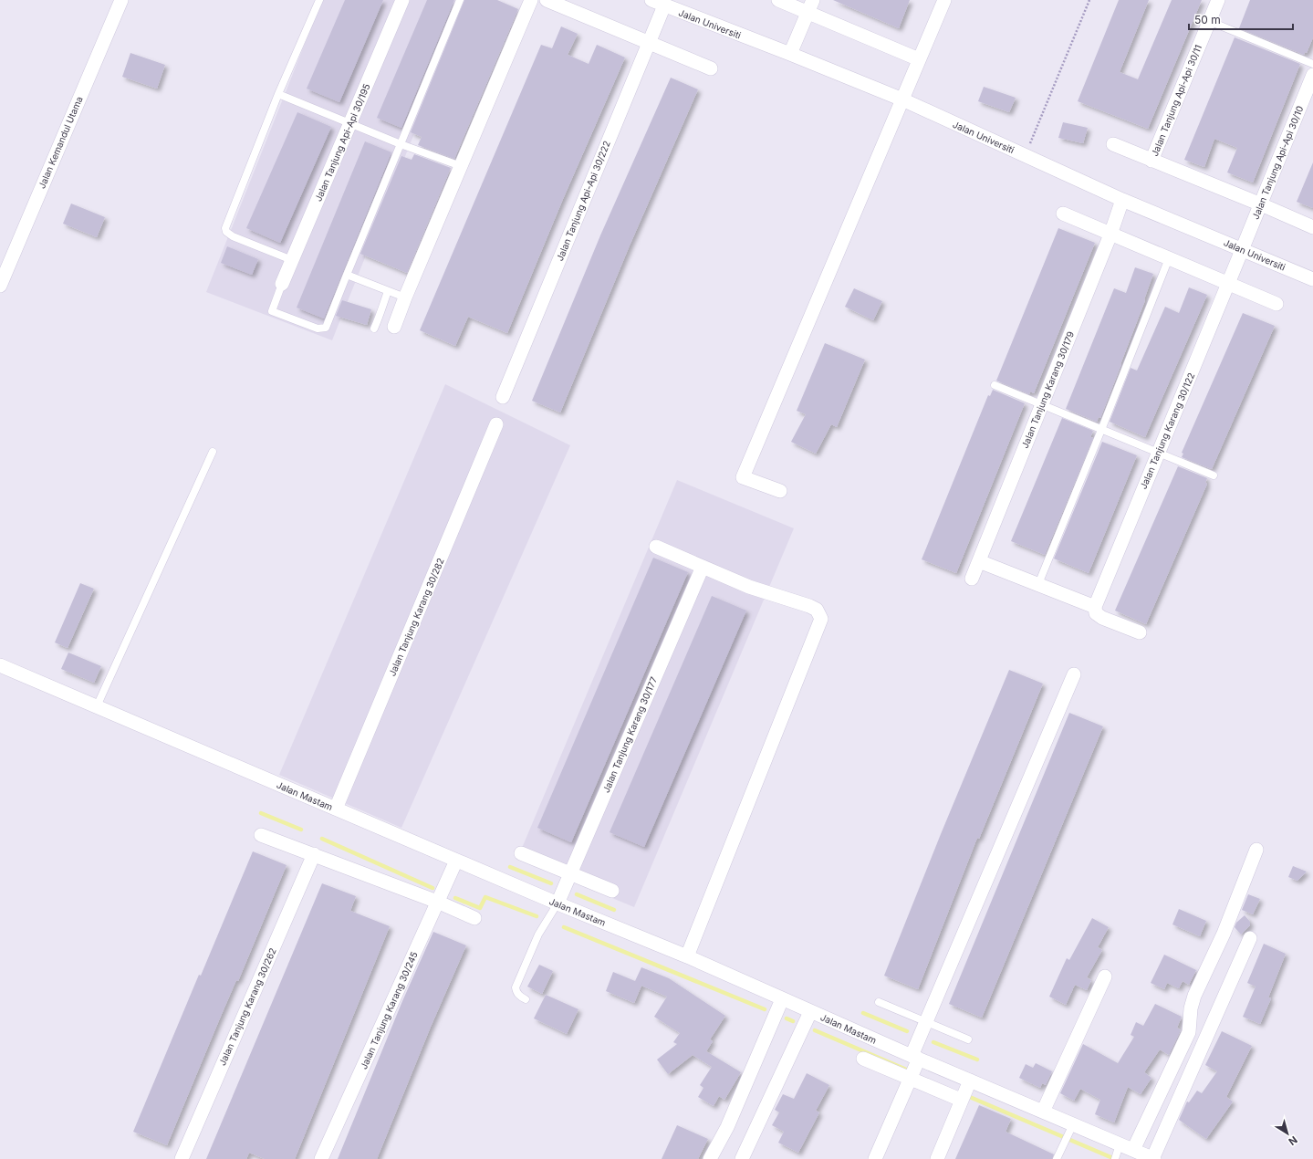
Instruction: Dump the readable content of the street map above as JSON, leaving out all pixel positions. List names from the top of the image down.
{
  "streets": {
    "street": [
      "Jalan Universiti",
      "Jalan Tanjung Api-Api 30/11",
      "Jalan Kemandul Utama",
      "Jalan Tanjung Api-Api 30/195",
      "Jalan Tanjung Api-Api 30/10",
      "Jalan Tanjung Api-Api 30/222",
      "Jalan Tanjung Karang 30/179",
      "Jalan Tanjung Karang 30/122",
      "Jalan Tanjung Karang 30/282",
      "Jalan Tanjung Karang 30/177",
      "Jalan Mastam",
      "Jalan Tanjung Karang 30/262",
      "Jalan Tanjung Karang 30/245"
    ]
  },
  "crossings": [
    ["Jalan Universiti", "Jalan Tanjung Api-Api 30/10"],
    ["Jalan Universiti", "Jalan Tanjung Api-Api 30/222"],
    ["Jalan Universiti", "Jalan Tanjung Karang 30/179"],
    ["Jalan Universiti", "Jalan Tanjung Karang 30/122"],
    ["Jalan Tanjung Api-Api 30/10", "Jalan Tanjung Karang 30/122"],
    ["Jalan Tanjung Karang 30/282", "Jalan Mastam"],
    ["Jalan Tanjung Karang 30/177", "Jalan Mastam"],
    ["Jalan Mastam", "Jalan Tanjung Karang 30/245"]
  ],
  "scale_bar": "50 m",
  "north": "bottom right"
}
